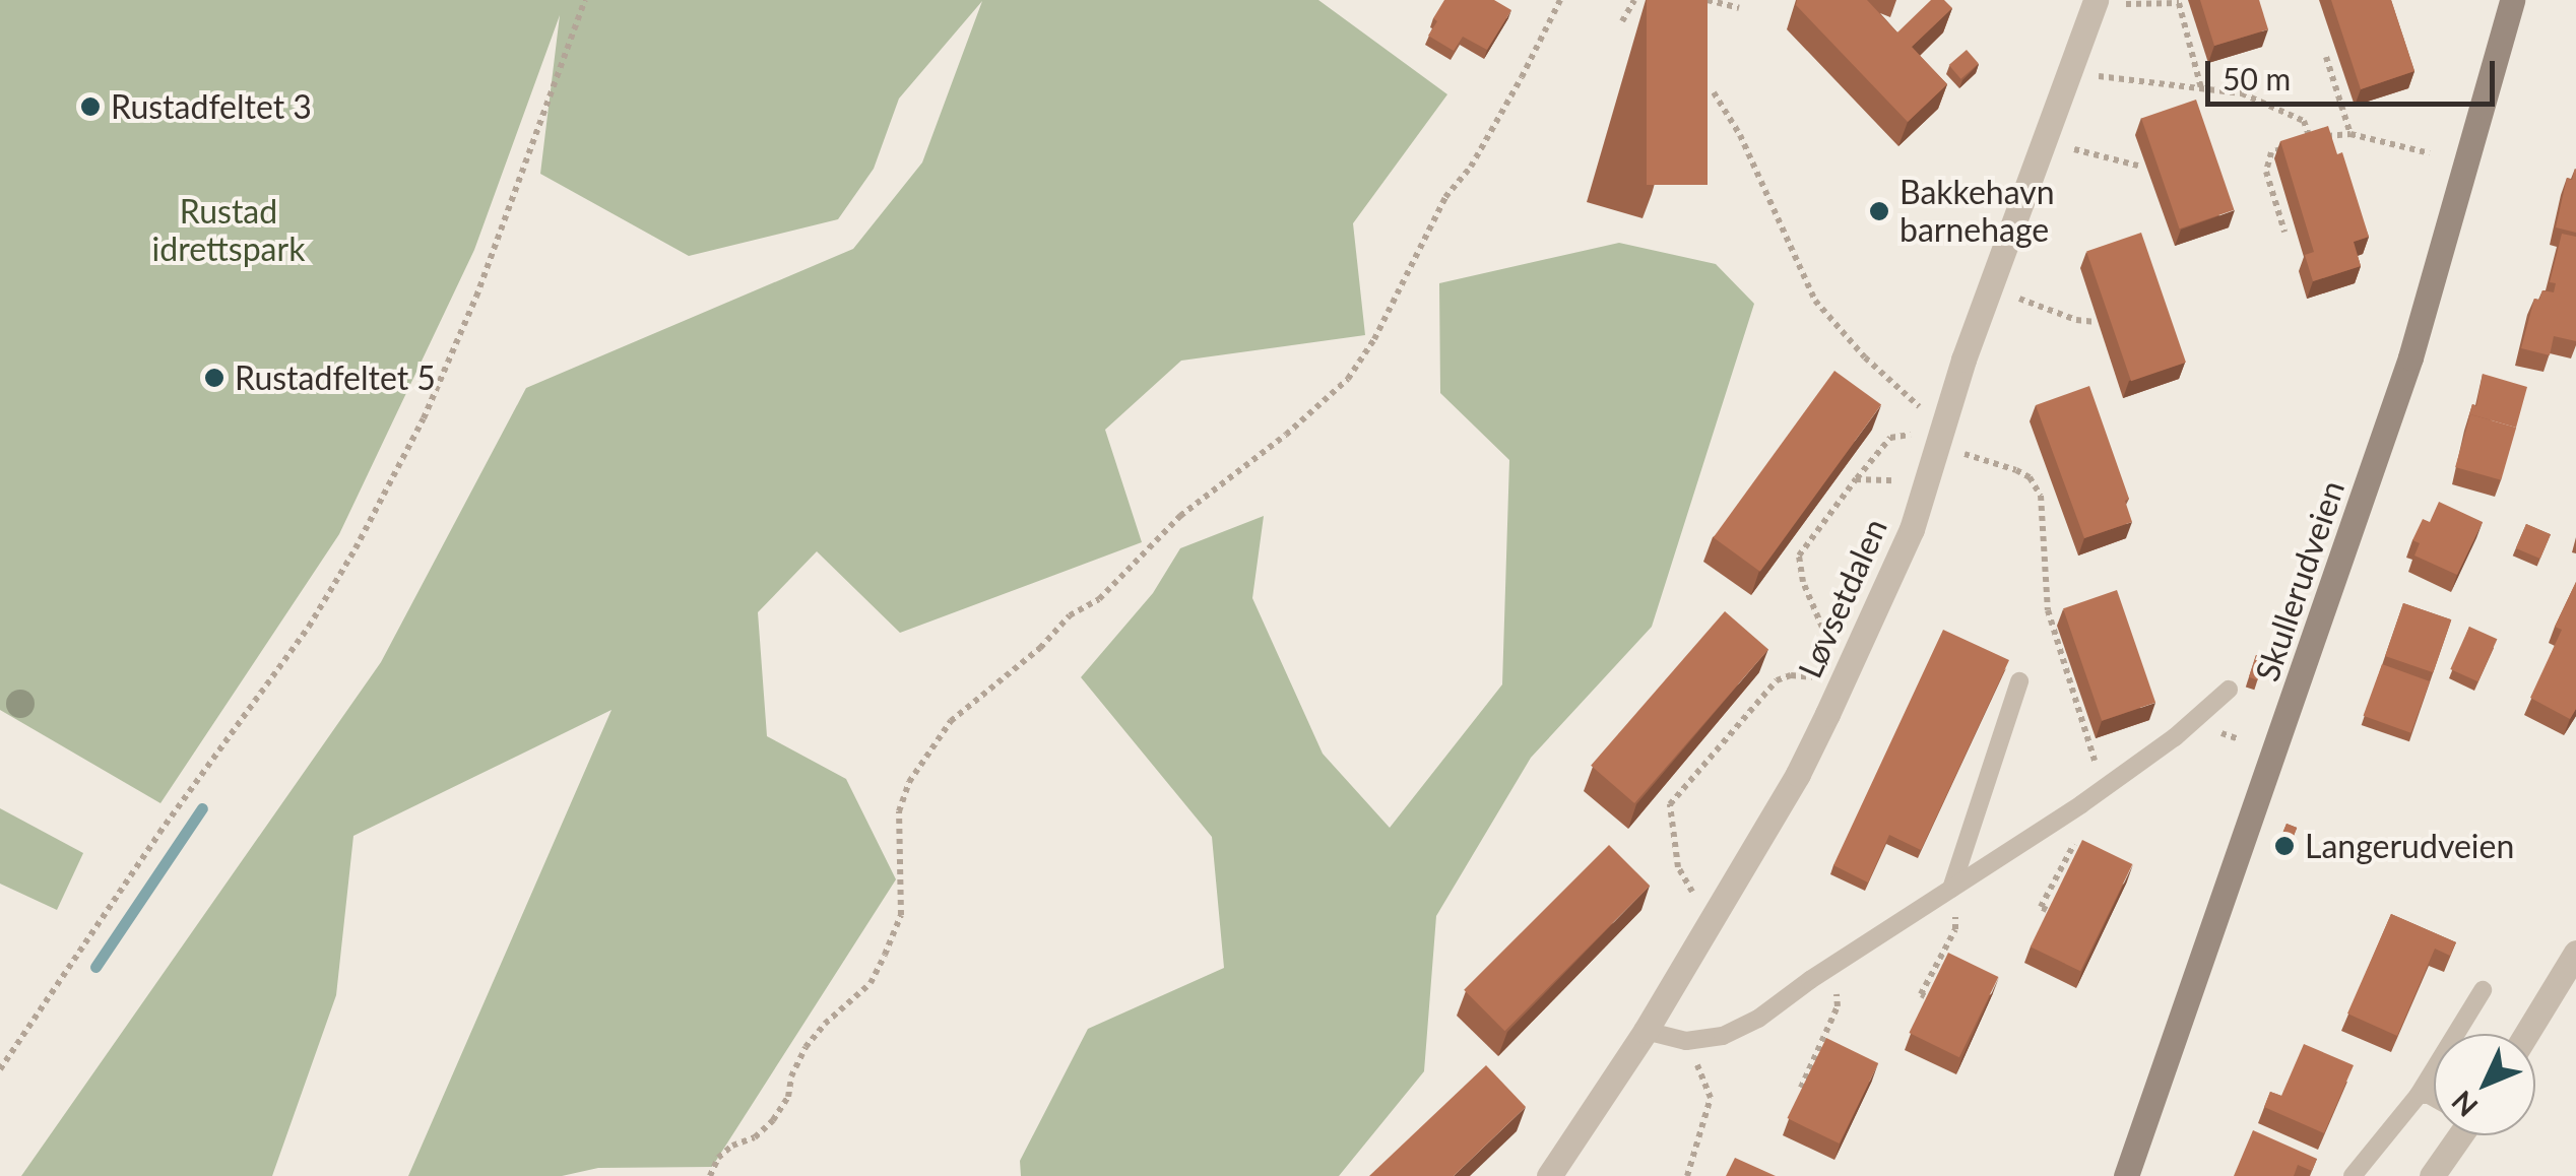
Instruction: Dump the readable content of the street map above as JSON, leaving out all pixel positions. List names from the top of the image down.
{
  "streets": {
    "main road": ["Skullerudveien"],
    "street": ["Løvsetdalen"]
  },
  "parks": ["Rustad idrettspark"],
  "places": [
    "Rustadfeltet 3",
    "Bakkehavn barnehage",
    "Rustadfeltet 5",
    "Langerudveien"
  ],
  "scale_bar": "50 m",
  "north": "bottom left"
}
